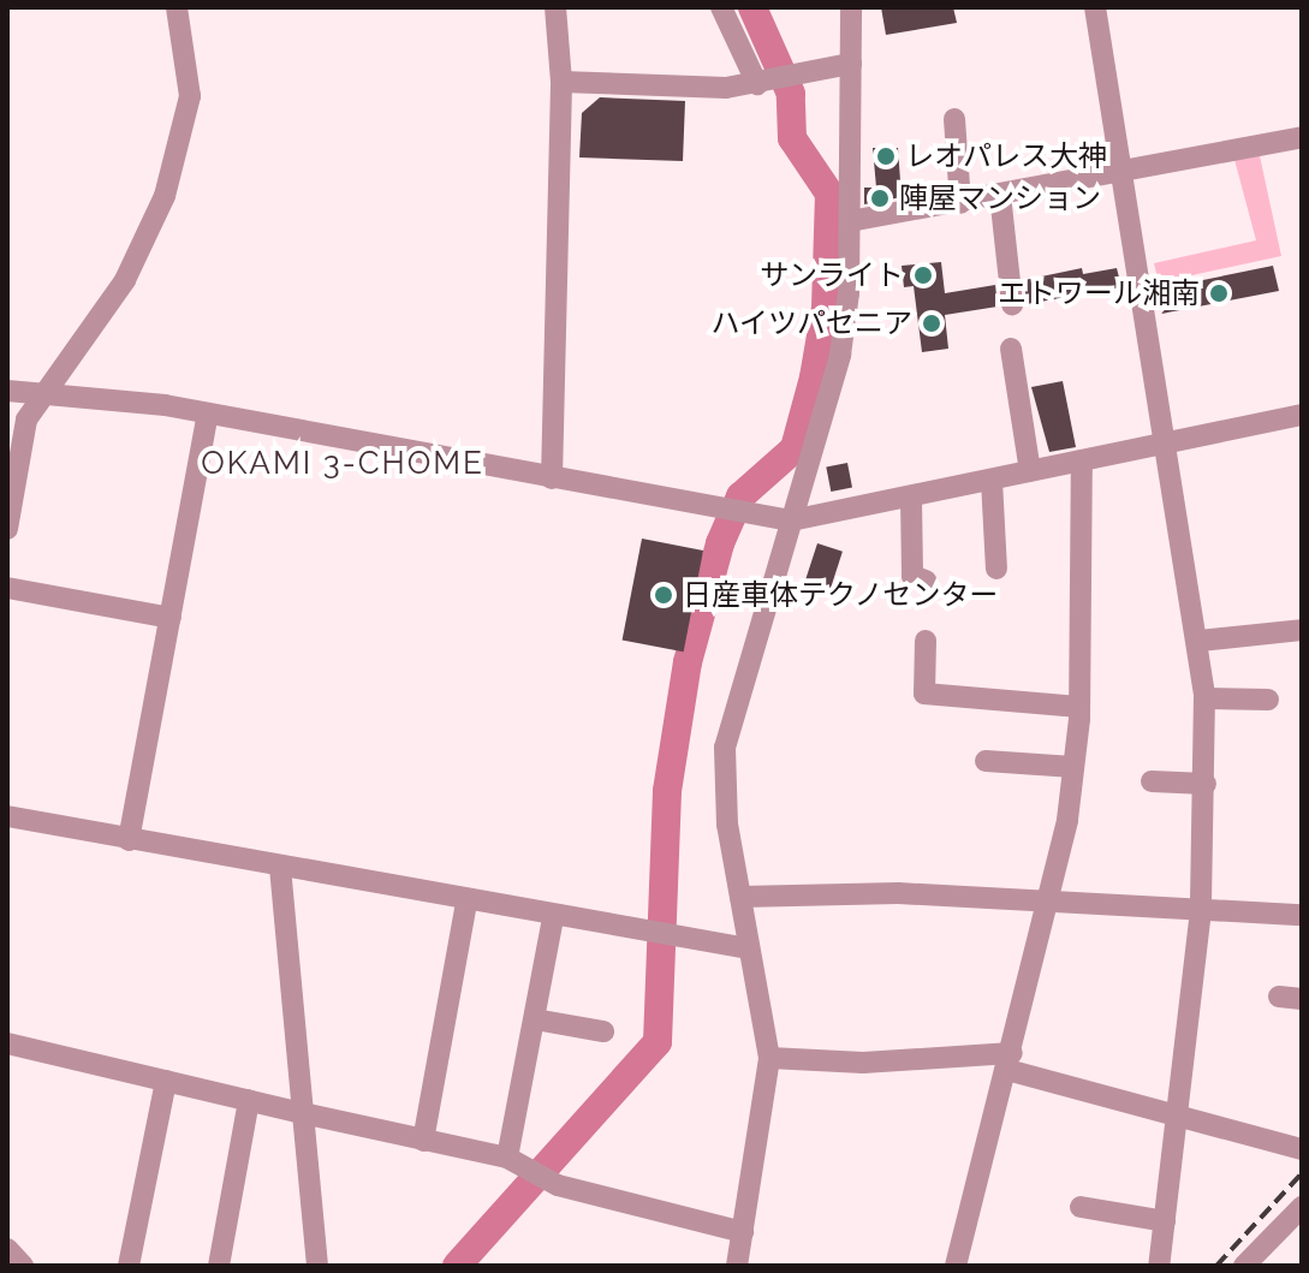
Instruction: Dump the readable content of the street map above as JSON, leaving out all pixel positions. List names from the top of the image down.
{
  "districts": ["OKAMI 3-CHOME"],
  "places": [
    "レオパレス大神",
    "陣屋マンション",
    "サンライト",
    "エトワール湘南",
    "ハイツパセニア",
    "日産車体テクノセンター"
  ]
}
